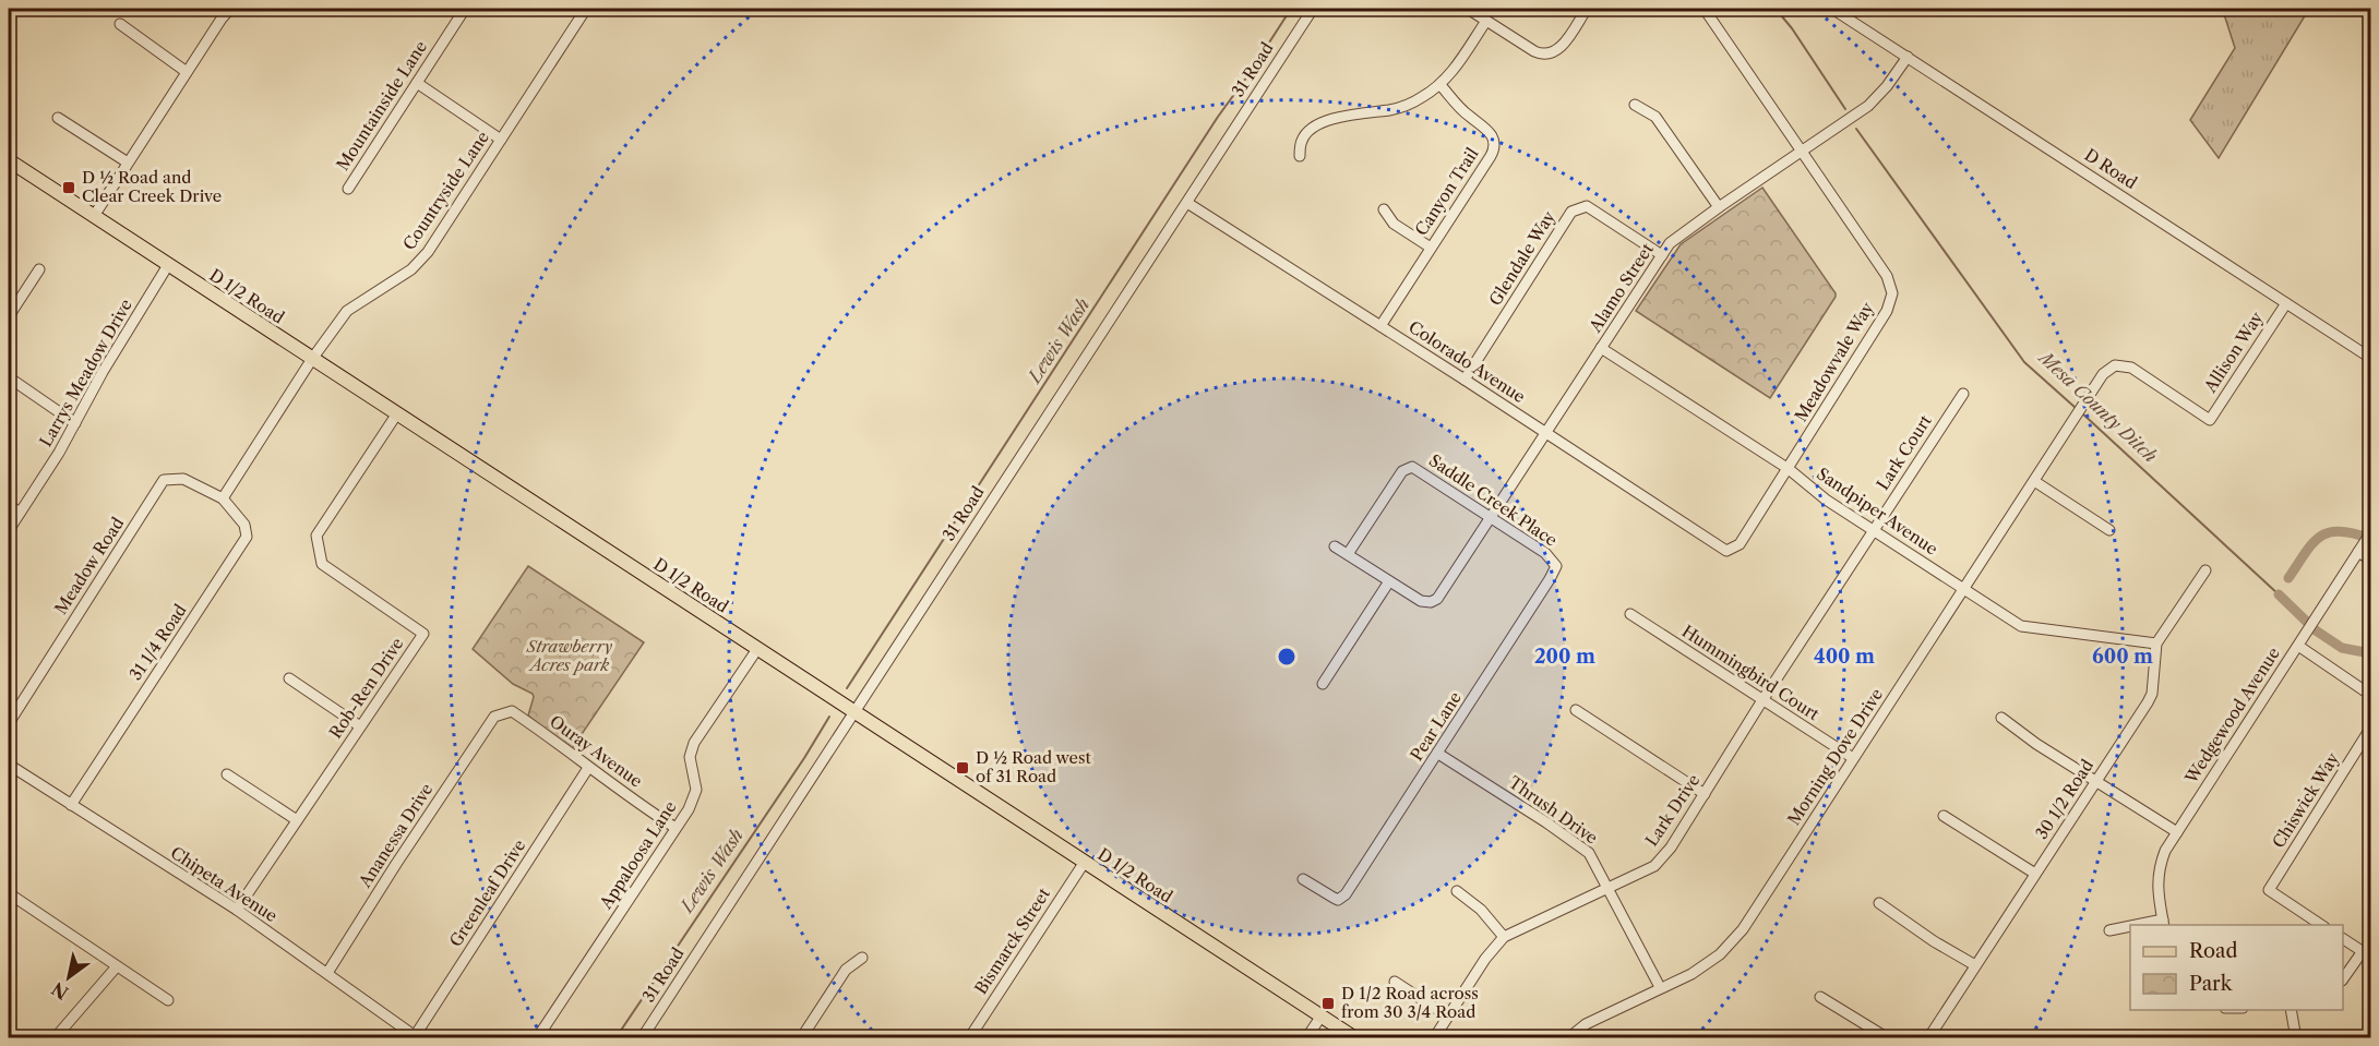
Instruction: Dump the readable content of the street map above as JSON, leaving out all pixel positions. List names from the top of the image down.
{
  "streets": {
    "main road": ["D 1/2 Road"],
    "street": [
      "31 Road",
      "Mountainside Lane",
      "D Road",
      "Countryside Lane",
      "Canyon Trail",
      "Glendale Way",
      "Alamo Street",
      "Allison Way",
      "Colorado Avenue",
      "Meadowvale Way",
      "Larrys Meadow Drive",
      "Lark Court",
      "Saddle Creek Place",
      "Sandpiper Avenue",
      "Meadow Road",
      "31 1/4 Road",
      "Hummingbird Court",
      "Rob-Ren Drive",
      "Wedgewood Avenue",
      "Pear Lane",
      "Ouray Avenue",
      "Morning Dove Drive",
      "30 1/2 Road",
      "Chiswick Way",
      "Thrush Drive",
      "Lark Drive",
      "Ananessa Drive",
      "Appaloosa Lane",
      "Chipeta Avenue",
      "Greenleaf Drive",
      "Bismarck Street"
    ]
  },
  "crossings": [
    ["31 Road", "D 1/2 Road"],
    ["31 Road", "Colorado Avenue"],
    ["D Road", "Alamo Street"],
    ["D Road", "Allison Way"],
    ["Countryside Lane", "D 1/2 Road"],
    ["Countryside Lane", "Meadow Road"],
    ["Countryside Lane", "31 1/4 Road"],
    ["Canyon Trail", "Colorado Avenue"],
    ["Glendale Way", "Alamo Street"],
    ["Glendale Way", "Colorado Avenue"],
    ["Alamo Street", "Colorado Avenue"],
    ["Alamo Street", "Meadowvale Way"],
    ["Alamo Street", "Saddle Creek Place"],
    ["Alamo Street", "Sandpiper Avenue"],
    ["D 1/2 Road", "Larrys Meadow Drive"],
    ["D 1/2 Road", "Rob-Ren Drive"],
    ["D 1/2 Road", "Appaloosa Lane"],
    ["D 1/2 Road", "Bismarck Street"],
    ["Allison Way", "Morning Dove Drive"],
    ["Colorado Avenue", "Meadowvale Way"],
    ["Meadowvale Way", "Sandpiper Avenue"],
    ["Lark Court", "Sandpiper Avenue"],
    ["Lark Court", "Lark Drive"],
    ["Saddle Creek Place", "Pear Lane"],
    ["Sandpiper Avenue", "Morning Dove Drive"],
    ["Sandpiper Avenue", "30 1/2 Road"],
    ["Sandpiper Avenue", "Lark Drive"],
    ["Meadow Road", "31 1/4 Road"],
    ["31 1/4 Road", "Chipeta Avenue"],
    ["Hummingbird Court", "Morning Dove Drive"],
    ["Hummingbird Court", "Lark Drive"],
    ["Rob-Ren Drive", "Chipeta Avenue"],
    ["Pear Lane", "Thrush Drive"],
    ["Ouray Avenue", "Ananessa Drive"],
    ["Ouray Avenue", "Appaloosa Lane"],
    ["Ouray Avenue", "Greenleaf Drive"],
    ["Morning Dove Drive", "Thrush Drive"],
    ["Thrush Drive", "Lark Drive"],
    ["Ananessa Drive", "Chipeta Avenue"],
    ["Chipeta Avenue", "Greenleaf Drive"]
  ],
  "water": ["Lewis Wash", "Mesa County Ditch"],
  "parks": ["Strawberry Acres park"],
  "places": {
    "transit": ["D ½ Road and Clear Creek Drive", "D ½ Road west of 31 Road", "D 1/2 Road across from 30 3/4 Road"]
  },
  "legend": ["Road", "Park"],
  "north": "bottom left",
  "rings": ["200 m", "400 m", "600 m"]
}
